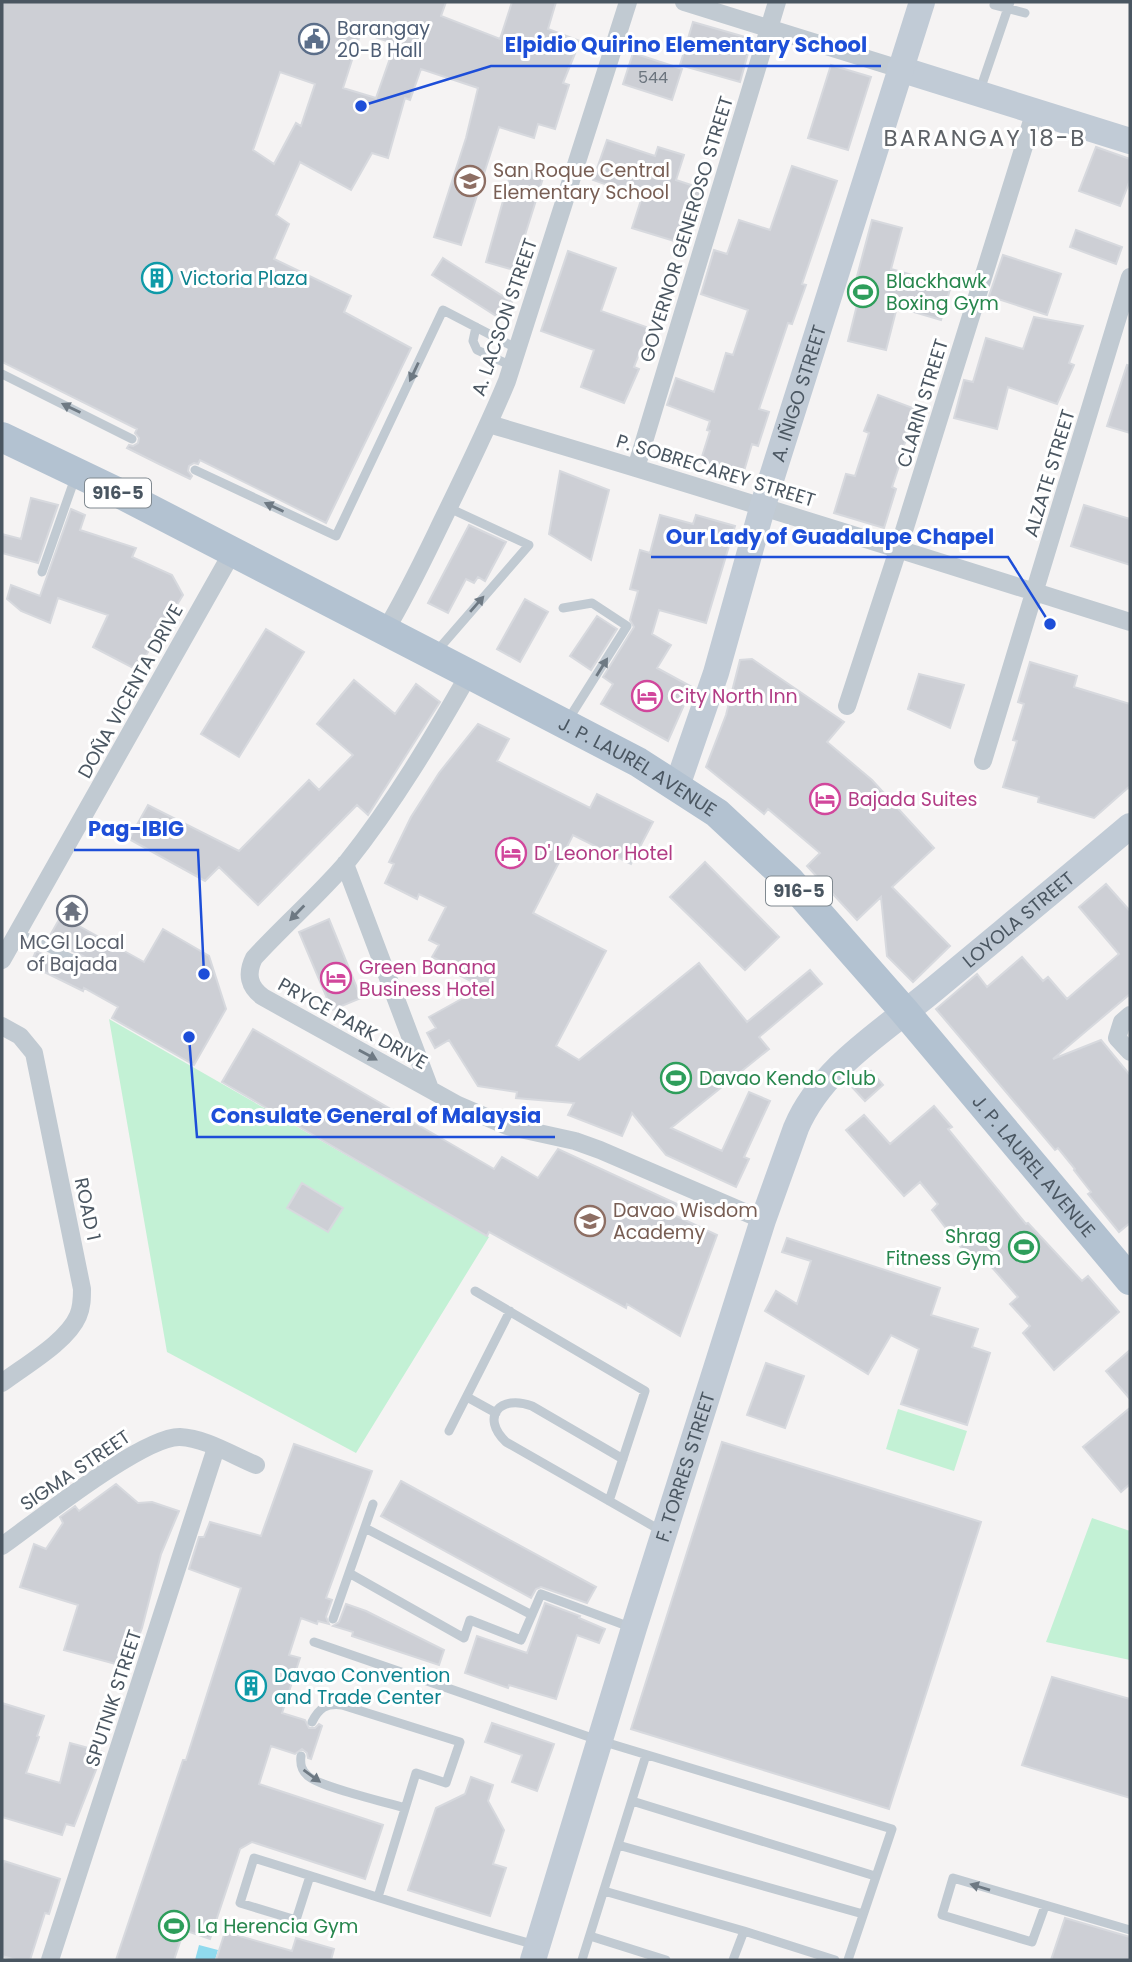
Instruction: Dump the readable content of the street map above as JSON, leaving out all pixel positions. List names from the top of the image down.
{
  "streets": {
    "main road": [
      "A. IÑIGO STREET",
      "916-5",
      "J. P. LAUREL AVENUE",
      "LOYOLA STREET",
      "F. TORRES STREET"
    ],
    "street": [
      "GOVERNOR GENEROSO STREET",
      "A. LACSON STREET",
      "CLARIN STREET",
      "P. SOBRECAREY STREET",
      "ALZATE STREET",
      "DOÑA VICENTA DRIVE",
      "PRYCE PARK DRIVE",
      "ROAD 1",
      "SIGMA STREET",
      "SPUTNIK STREET"
    ]
  },
  "crossings": [
    ["GOVERNOR GENEROSO STREET", "P. SOBRECAREY STREET"],
    ["A. LACSON STREET", "P. SOBRECAREY STREET"],
    ["A. LACSON STREET", "J. P. LAUREL AVENUE"],
    ["A. IÑIGO STREET", "P. SOBRECAREY STREET"],
    ["A. IÑIGO STREET", "J. P. LAUREL AVENUE"],
    ["CLARIN STREET", "P. SOBRECAREY STREET"],
    ["P. SOBRECAREY STREET", "ALZATE STREET"],
    ["DOÑA VICENTA DRIVE", "J. P. LAUREL AVENUE"],
    ["J. P. LAUREL AVENUE", "LOYOLA STREET"],
    ["J. P. LAUREL AVENUE", "PRYCE PARK DRIVE"],
    ["J. P. LAUREL AVENUE", "F. TORRES STREET"],
    ["LOYOLA STREET", "F. TORRES STREET"],
    ["PRYCE PARK DRIVE", "F. TORRES STREET"],
    ["SIGMA STREET", "SPUTNIK STREET"]
  ],
  "districts": ["BARANGAY 18-B"],
  "places": {
    "public building": ["Barangay 20-B Hall"],
    "other": [
      "Elpidio Quirino Elementary School",
      "Our Lady of Guadalupe Chapel",
      "Pag-IBIG",
      "Consulate General of Malaysia"
    ],
    "school or university": ["San Roque Central Elementary School", "Davao Wisdom Academy"],
    "building": ["Victoria Plaza", "Davao Convention and Trade Center"],
    "sports": [
      "Blackhawk Boxing Gym",
      "Davao Kendo Club",
      "Shrag Fitness Gym",
      "La Herencia Gym"
    ],
    "hotel": [
      "City North Inn",
      "Bajada Suites",
      "D' Leonor Hotel",
      "Green Banana Business Hotel"
    ],
    "temple": ["MCGI Local of Bajada"]
  },
  "house_numbers": ["544"]
}
